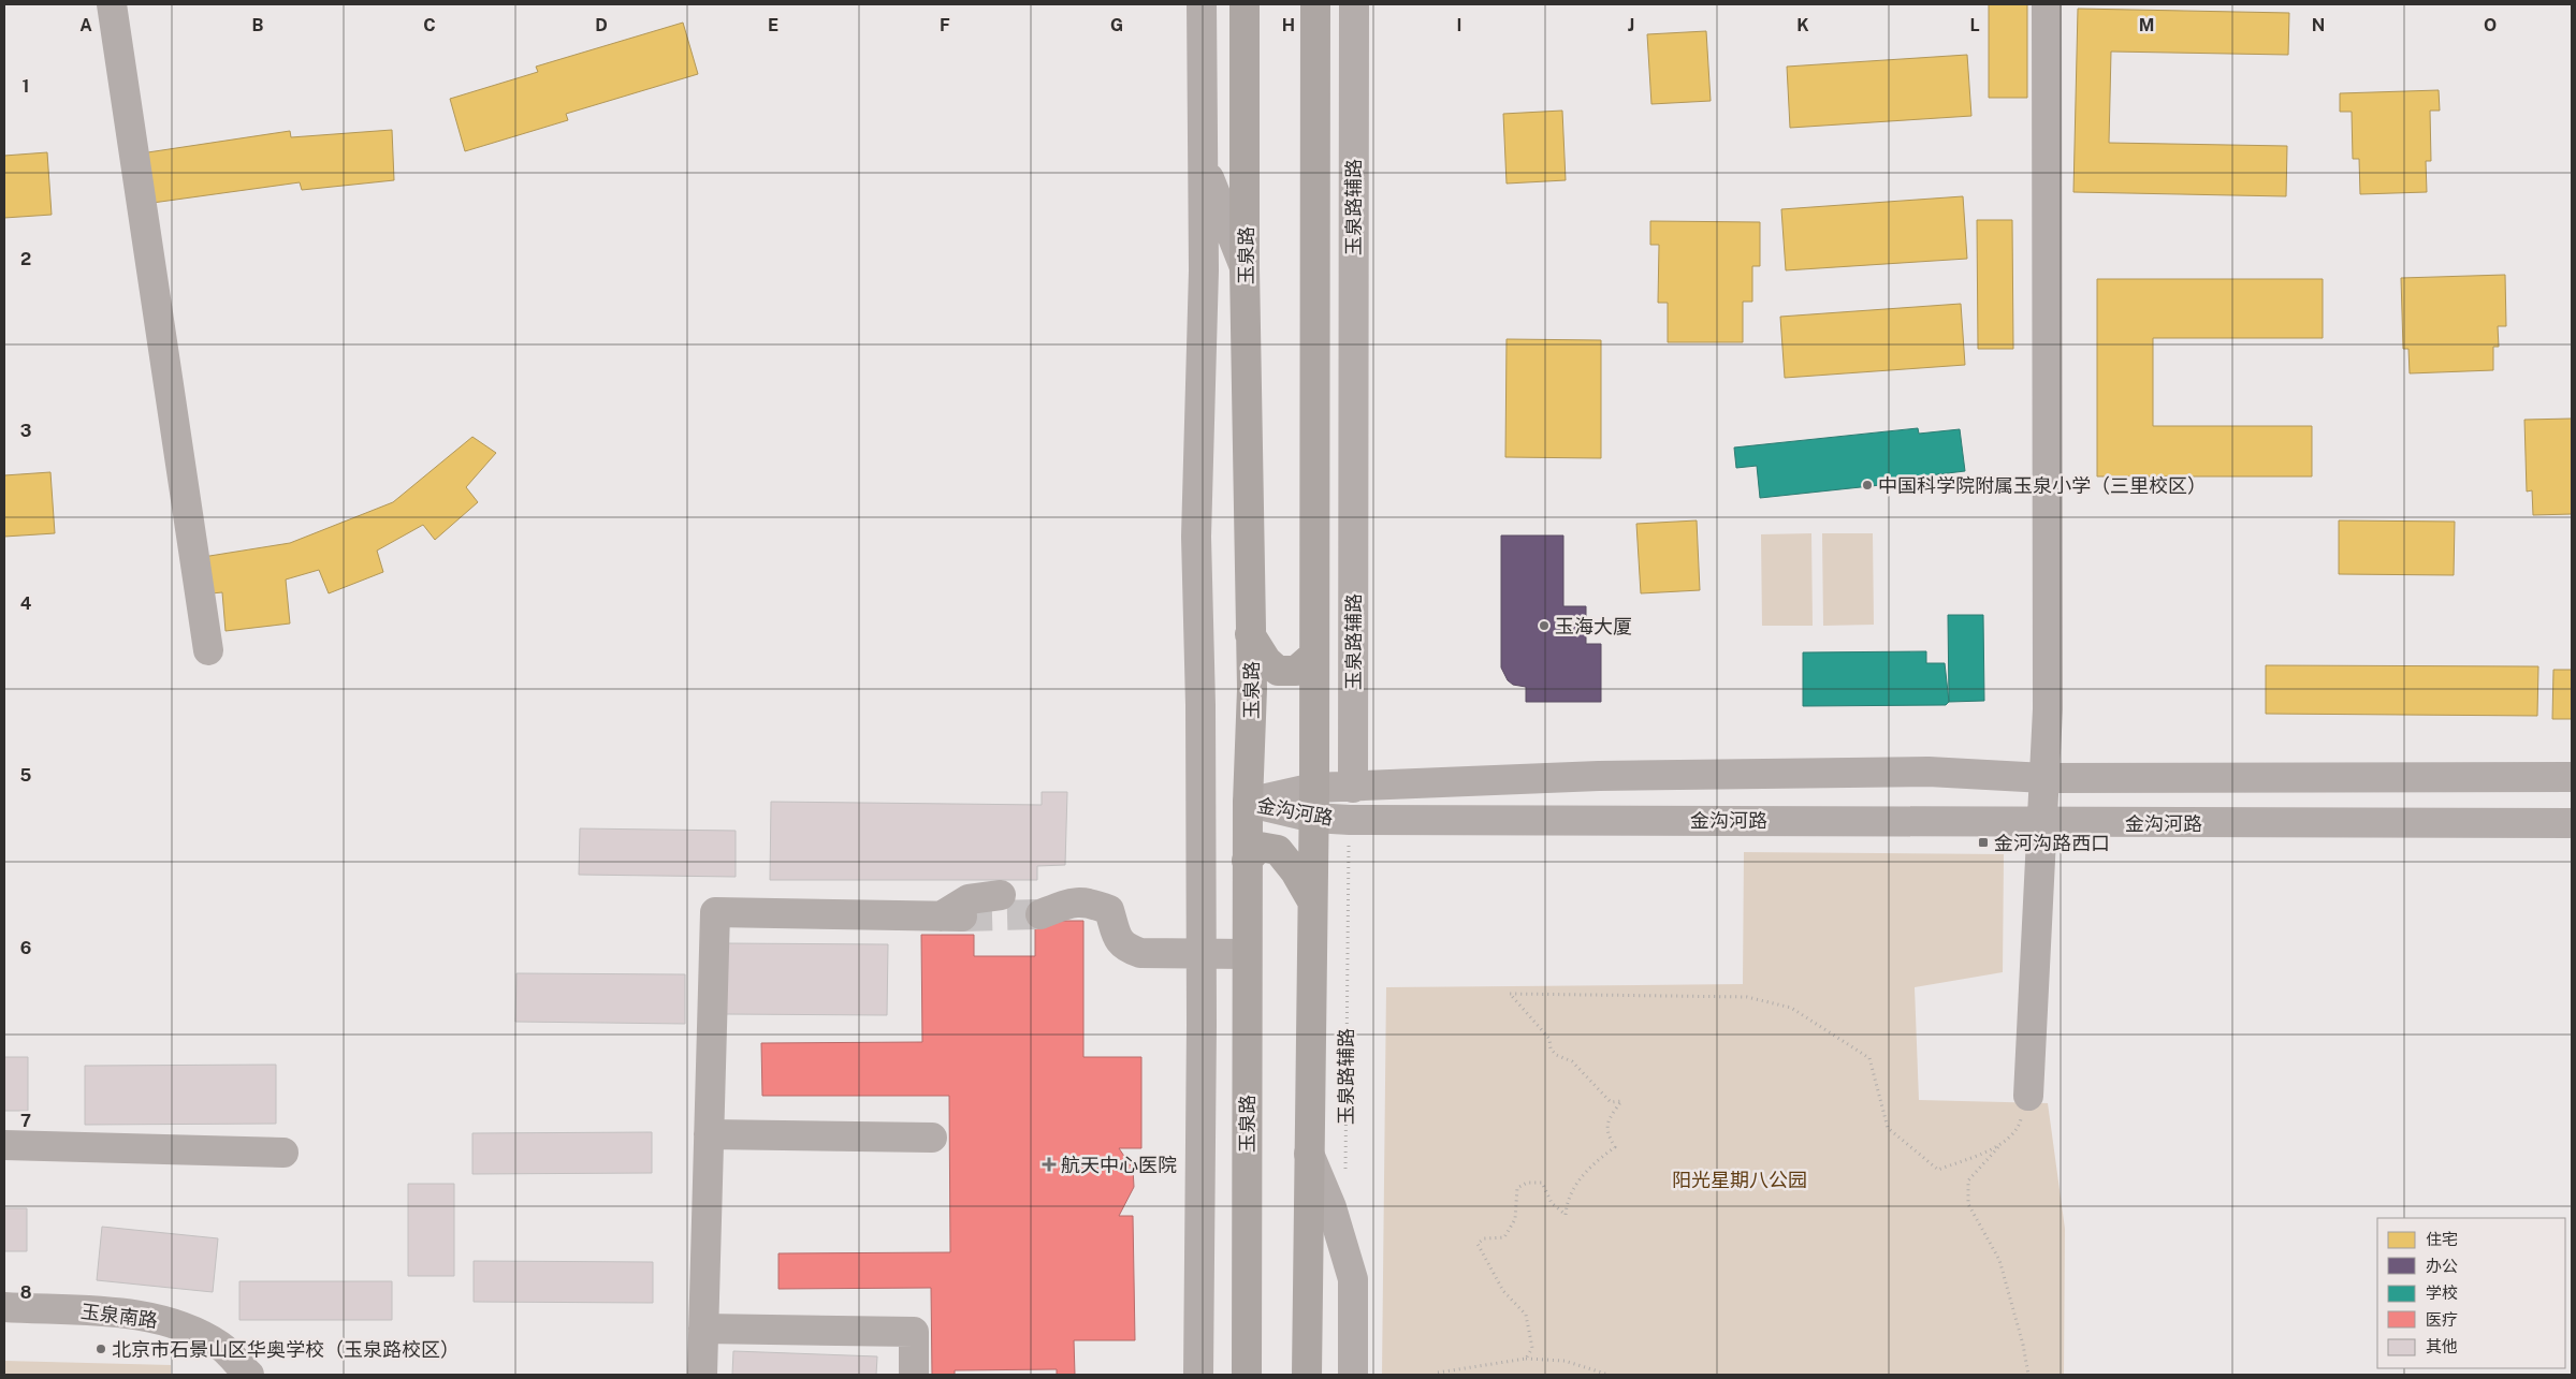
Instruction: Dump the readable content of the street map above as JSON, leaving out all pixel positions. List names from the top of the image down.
{
  "streets": {
    "main road": ["玉泉路"],
    "street": ["玉泉路辅路", "金沟河路", "玉泉南路"]
  },
  "crossings": [
    ["玉泉路辅路", "金沟河路"],
    ["玉泉路", "金沟河路"]
  ],
  "parks": ["阳光星期八公园"],
  "places": {
    "other": ["中国科学院附属玉泉小学（三里校区）", "玉海大厦", "北京市石景山区华奥学校（玉泉路校区）"],
    "transit": ["金河沟路西口"],
    "health": ["航天中心医院"]
  },
  "legend": [
    "住宅",
    "办公",
    "学校",
    "医疗",
    "其他"
  ],
  "grid": {
    "columns": [
      "A",
      "B",
      "C",
      "D",
      "E",
      "F",
      "G",
      "H",
      "I",
      "J",
      "K",
      "L",
      "M",
      "N",
      "O"
    ],
    "rows": [
      "1",
      "2",
      "3",
      "4",
      "5",
      "6",
      "7",
      "8"
    ]
  }
}
